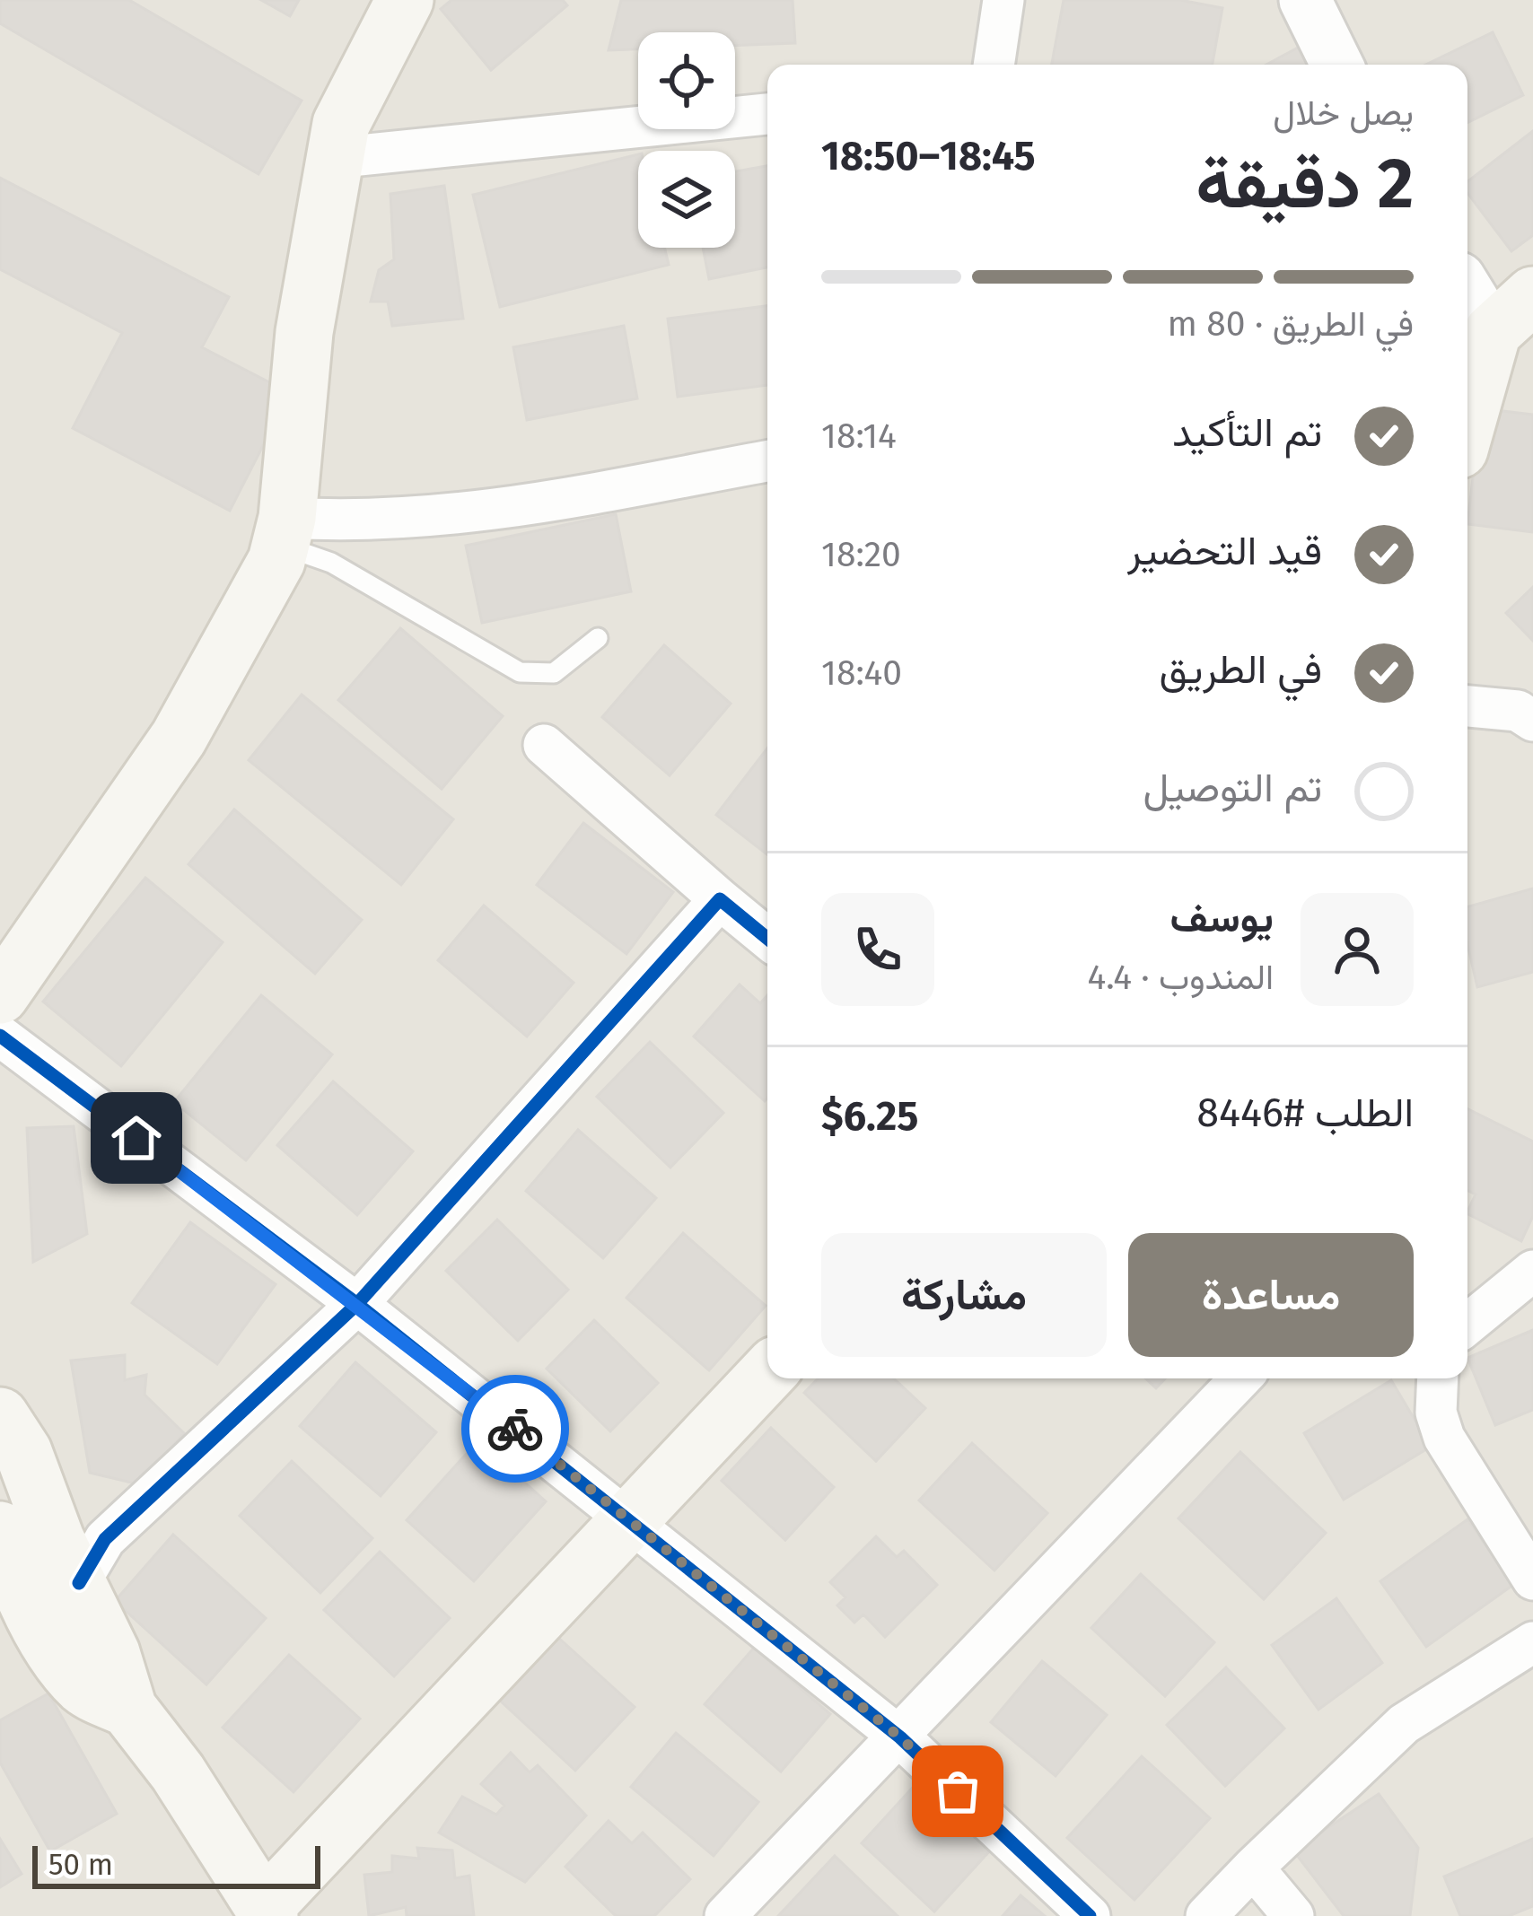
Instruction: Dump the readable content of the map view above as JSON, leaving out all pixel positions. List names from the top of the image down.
{
  "scale_bar": "50 m",
  "page": {
    "heading": ["2 دقيقة", "يصل خلال", "18:45–18:50"],
    "panel": [
      "يوسف",
      "المندوب · 4.4",
      "الطلب #8446",
      "$6.25"
    ],
    "bar": "في الطريق · 80 m",
    "list": [
      ["تم التأكيد", "18:14"],
      ["قيد التحضير", "18:20"],
      ["في الطريق", "18:40"],
      "تم التوصيل"
    ],
    "buttons": ["مساعدة", "مشاركة"],
    "scale": "50 m"
  }
}
